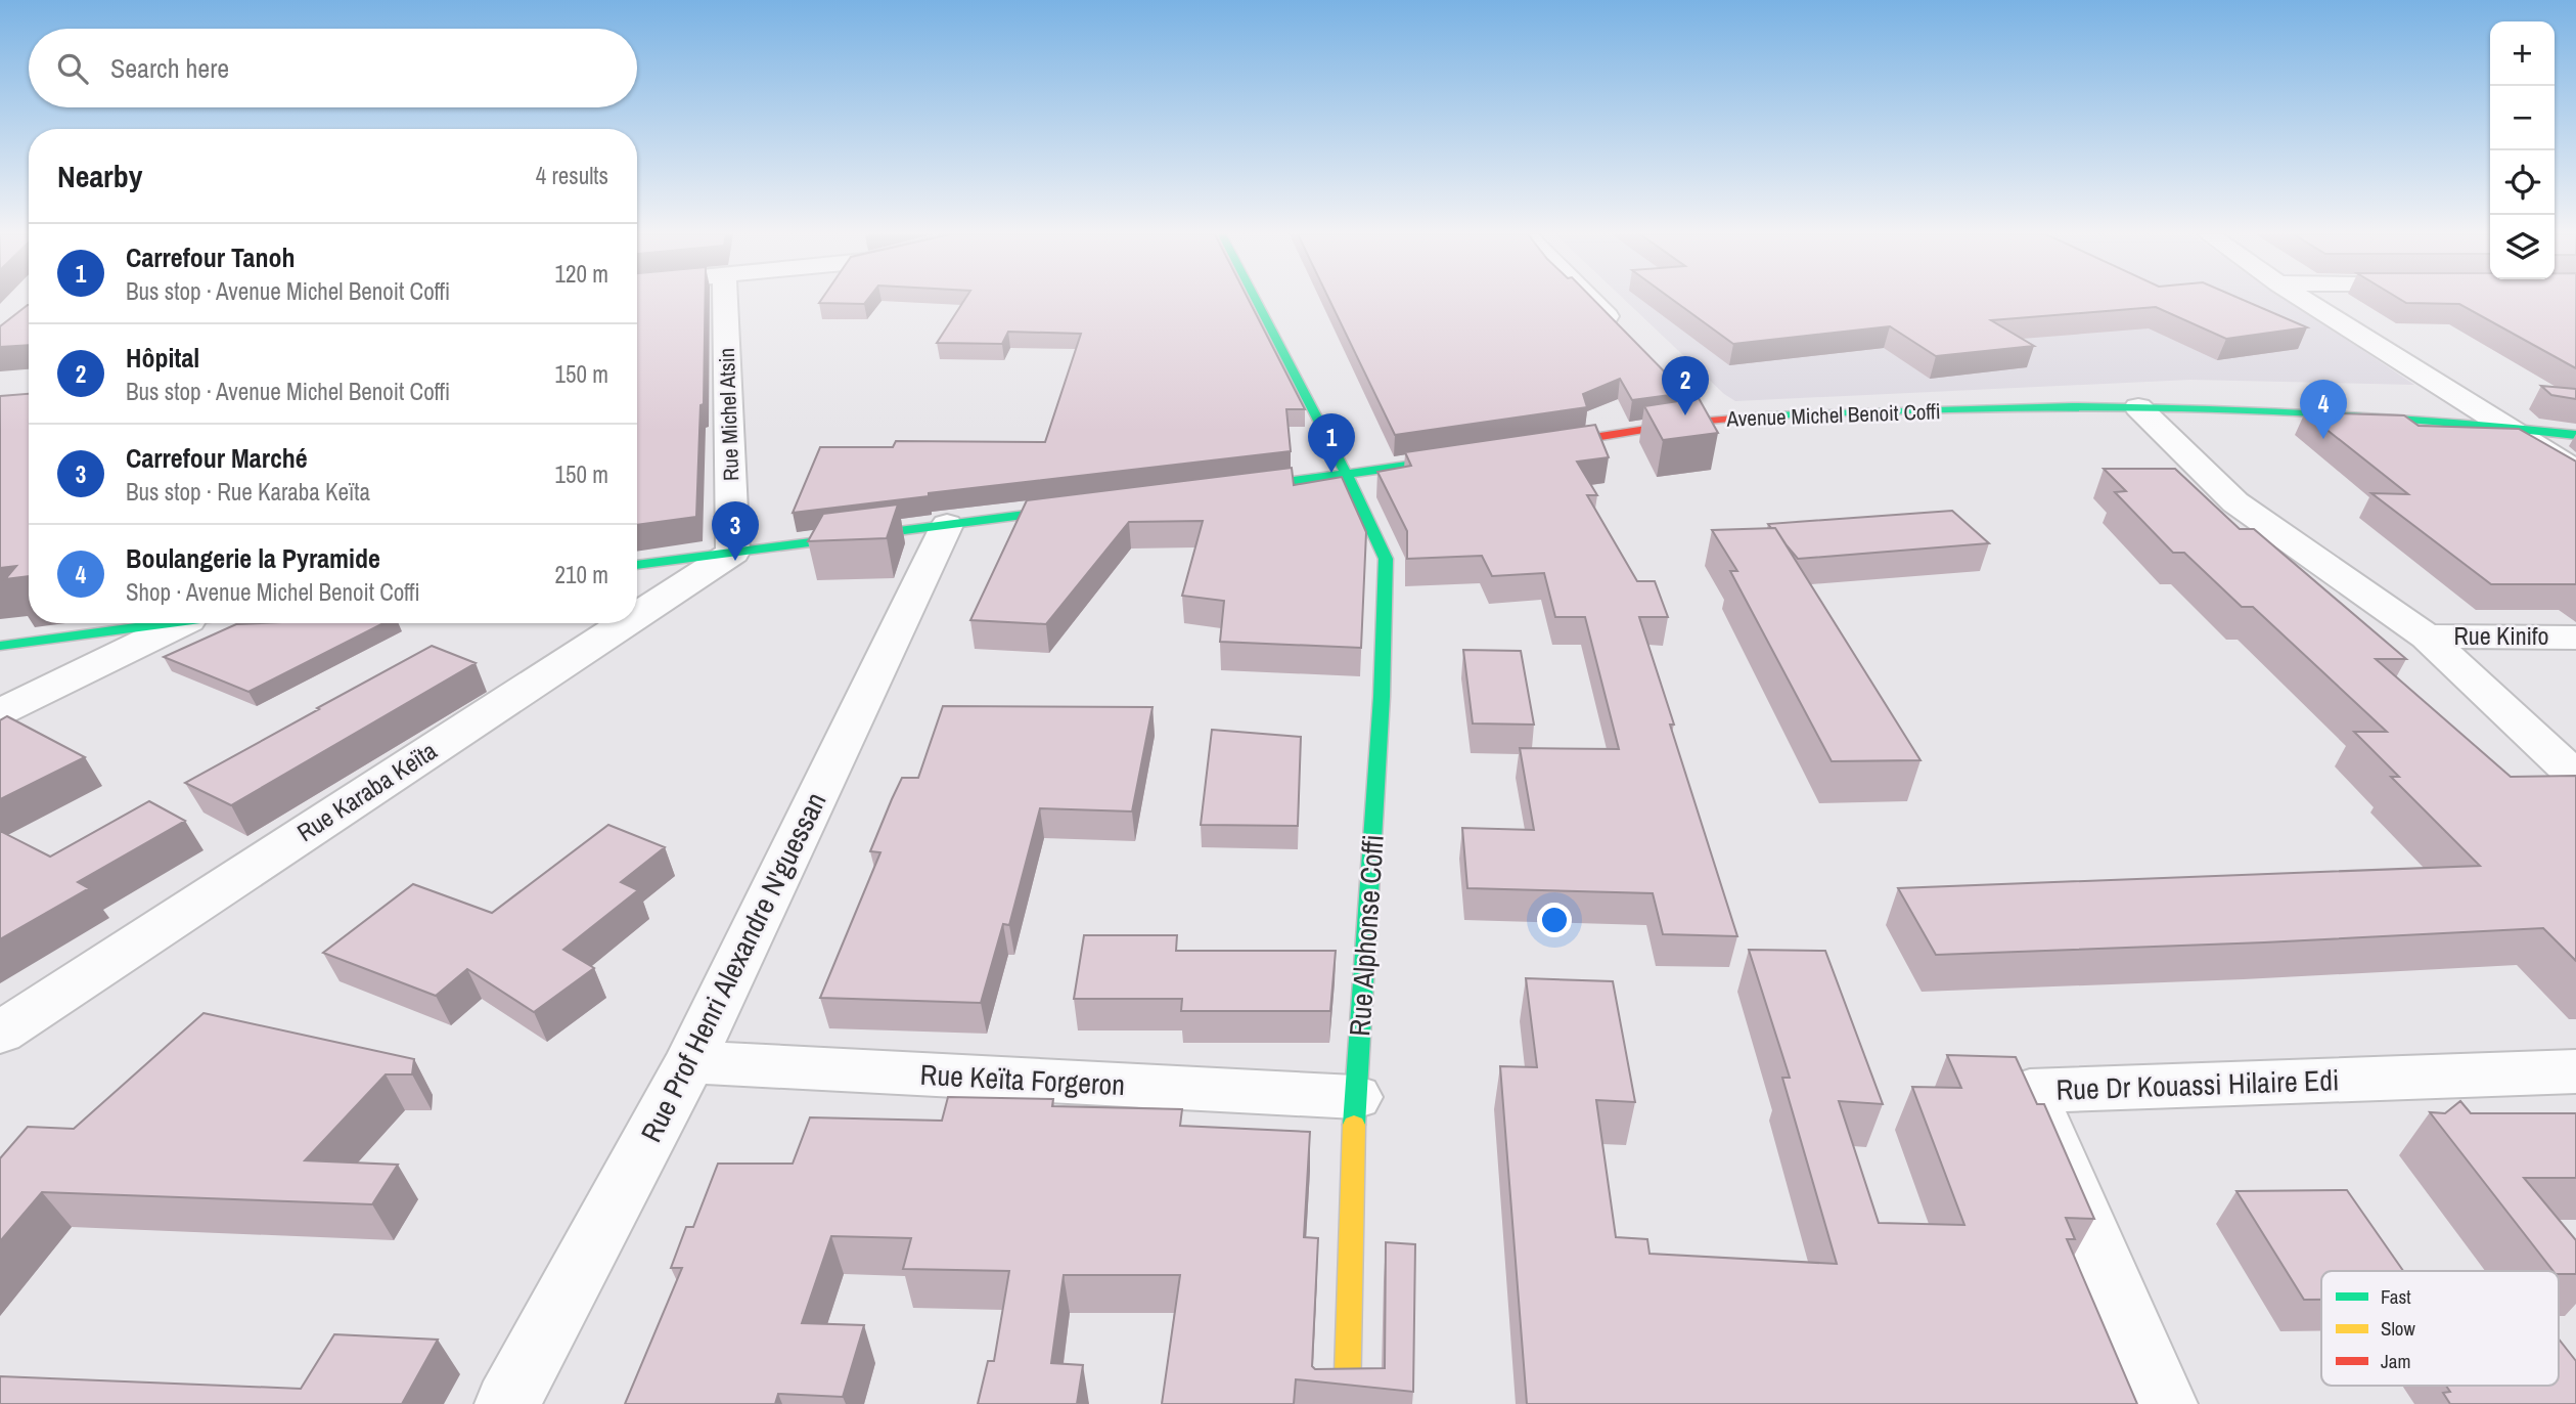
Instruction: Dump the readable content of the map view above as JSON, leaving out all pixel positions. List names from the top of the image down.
{
  "streets": {
    "street": [
      "Rue Michel Atsin",
      "Avenue Michel Benoit Coffi",
      "Rue Kinifo",
      "Rue Karaba Keïta",
      "Rue Alphonse Coffi",
      "Rue Prof Henri Alexandre N'guessan",
      "Rue Keïta Forgeron",
      "Rue Dr Kouassi Hilaire Edi"
    ]
  },
  "crossings": [
    ["Rue Michel Atsin", "Rue Karaba Keïta"],
    ["Rue Alphonse Coffi", "Rue Keïta Forgeron"],
    ["Rue Prof Henri Alexandre N'guessan", "Rue Keïta Forgeron"]
  ],
  "legend": ["Fast", "Slow", "Jam"],
  "page": {
    "map_buttons": ["+", "−"],
    "search": "Search here",
    "heading": ["Nearby", "4 results"],
    "list": [
      {
        "mark": "1",
        "name": "Carrefour Tanoh",
        "note": "Bus stop · Avenue Michel Benoit Coffi",
        "value": "120 m"
      },
      {
        "mark": "2",
        "name": "Hôpital",
        "note": "Bus stop · Avenue Michel Benoit Coffi",
        "value": "150 m"
      },
      {
        "mark": "3",
        "name": "Carrefour Marché",
        "note": "Bus stop · Rue Karaba Keïta",
        "value": "150 m"
      },
      {
        "mark": "4",
        "name": "Boulangerie la Pyramide",
        "note": "Shop · Avenue Michel Benoit Coffi",
        "value": "210 m"
      }
    ],
    "pins": [
      "2",
      "4",
      "1",
      "3"
    ]
  }
}
